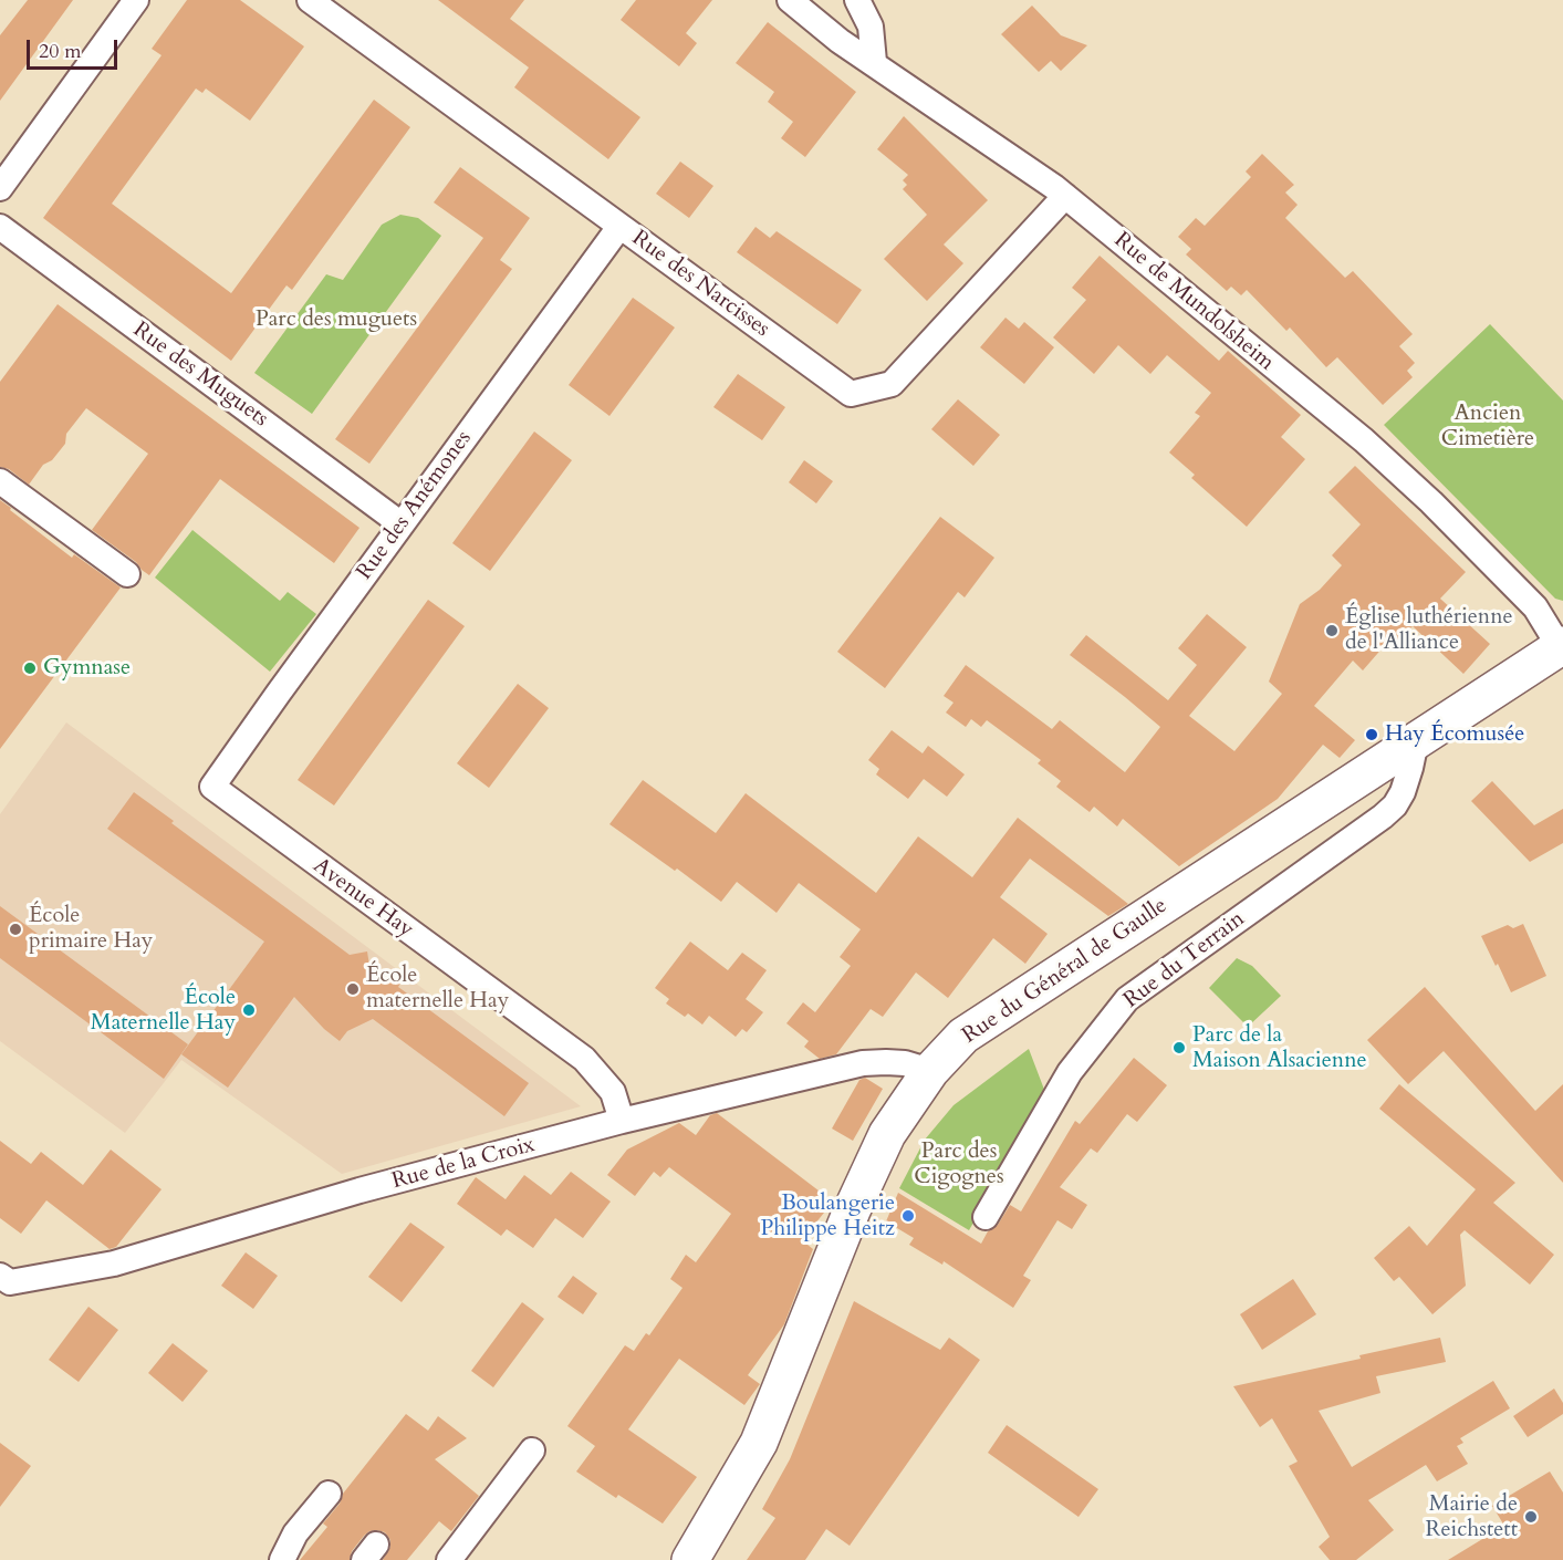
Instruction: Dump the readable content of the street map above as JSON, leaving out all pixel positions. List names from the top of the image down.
{
  "streets": {
    "main road": ["Rue du Général de Gaulle"],
    "street": [
      "Rue des Narcisses",
      "Rue de Mundolsheim",
      "Rue des Muguets",
      "Rue des Anémones",
      "Avenue Hay",
      "Rue du Terrain",
      "Rue de la Croix"
    ]
  },
  "crossings": [
    ["Rue des Narcisses", "Rue de Mundolsheim"],
    ["Rue des Narcisses", "Rue des Anémones"],
    ["Rue de Mundolsheim", "Rue du Général de Gaulle"],
    ["Rue des Muguets", "Rue des Anémones"],
    ["Rue des Anémones", "Avenue Hay"],
    ["Avenue Hay", "Rue de la Croix"],
    ["Rue du Terrain", "Rue du Général de Gaulle"],
    ["Rue du Général de Gaulle", "Rue de la Croix"]
  ],
  "parks": ["Parc des muguets", "Ancien Cimetière", "Parc des Cigognes"],
  "places": [
    "Église luthérienne de l'Alliance",
    "Gymnase",
    "Hay Écomusée",
    "École primaire Hay",
    "École maternelle Hay",
    "École Maternelle Hay",
    "Parc de la Maison Alsacienne",
    "Boulangerie Philippe Heitz",
    "Mairie de Reichstett"
  ],
  "scale_bar": "20 m"
}
